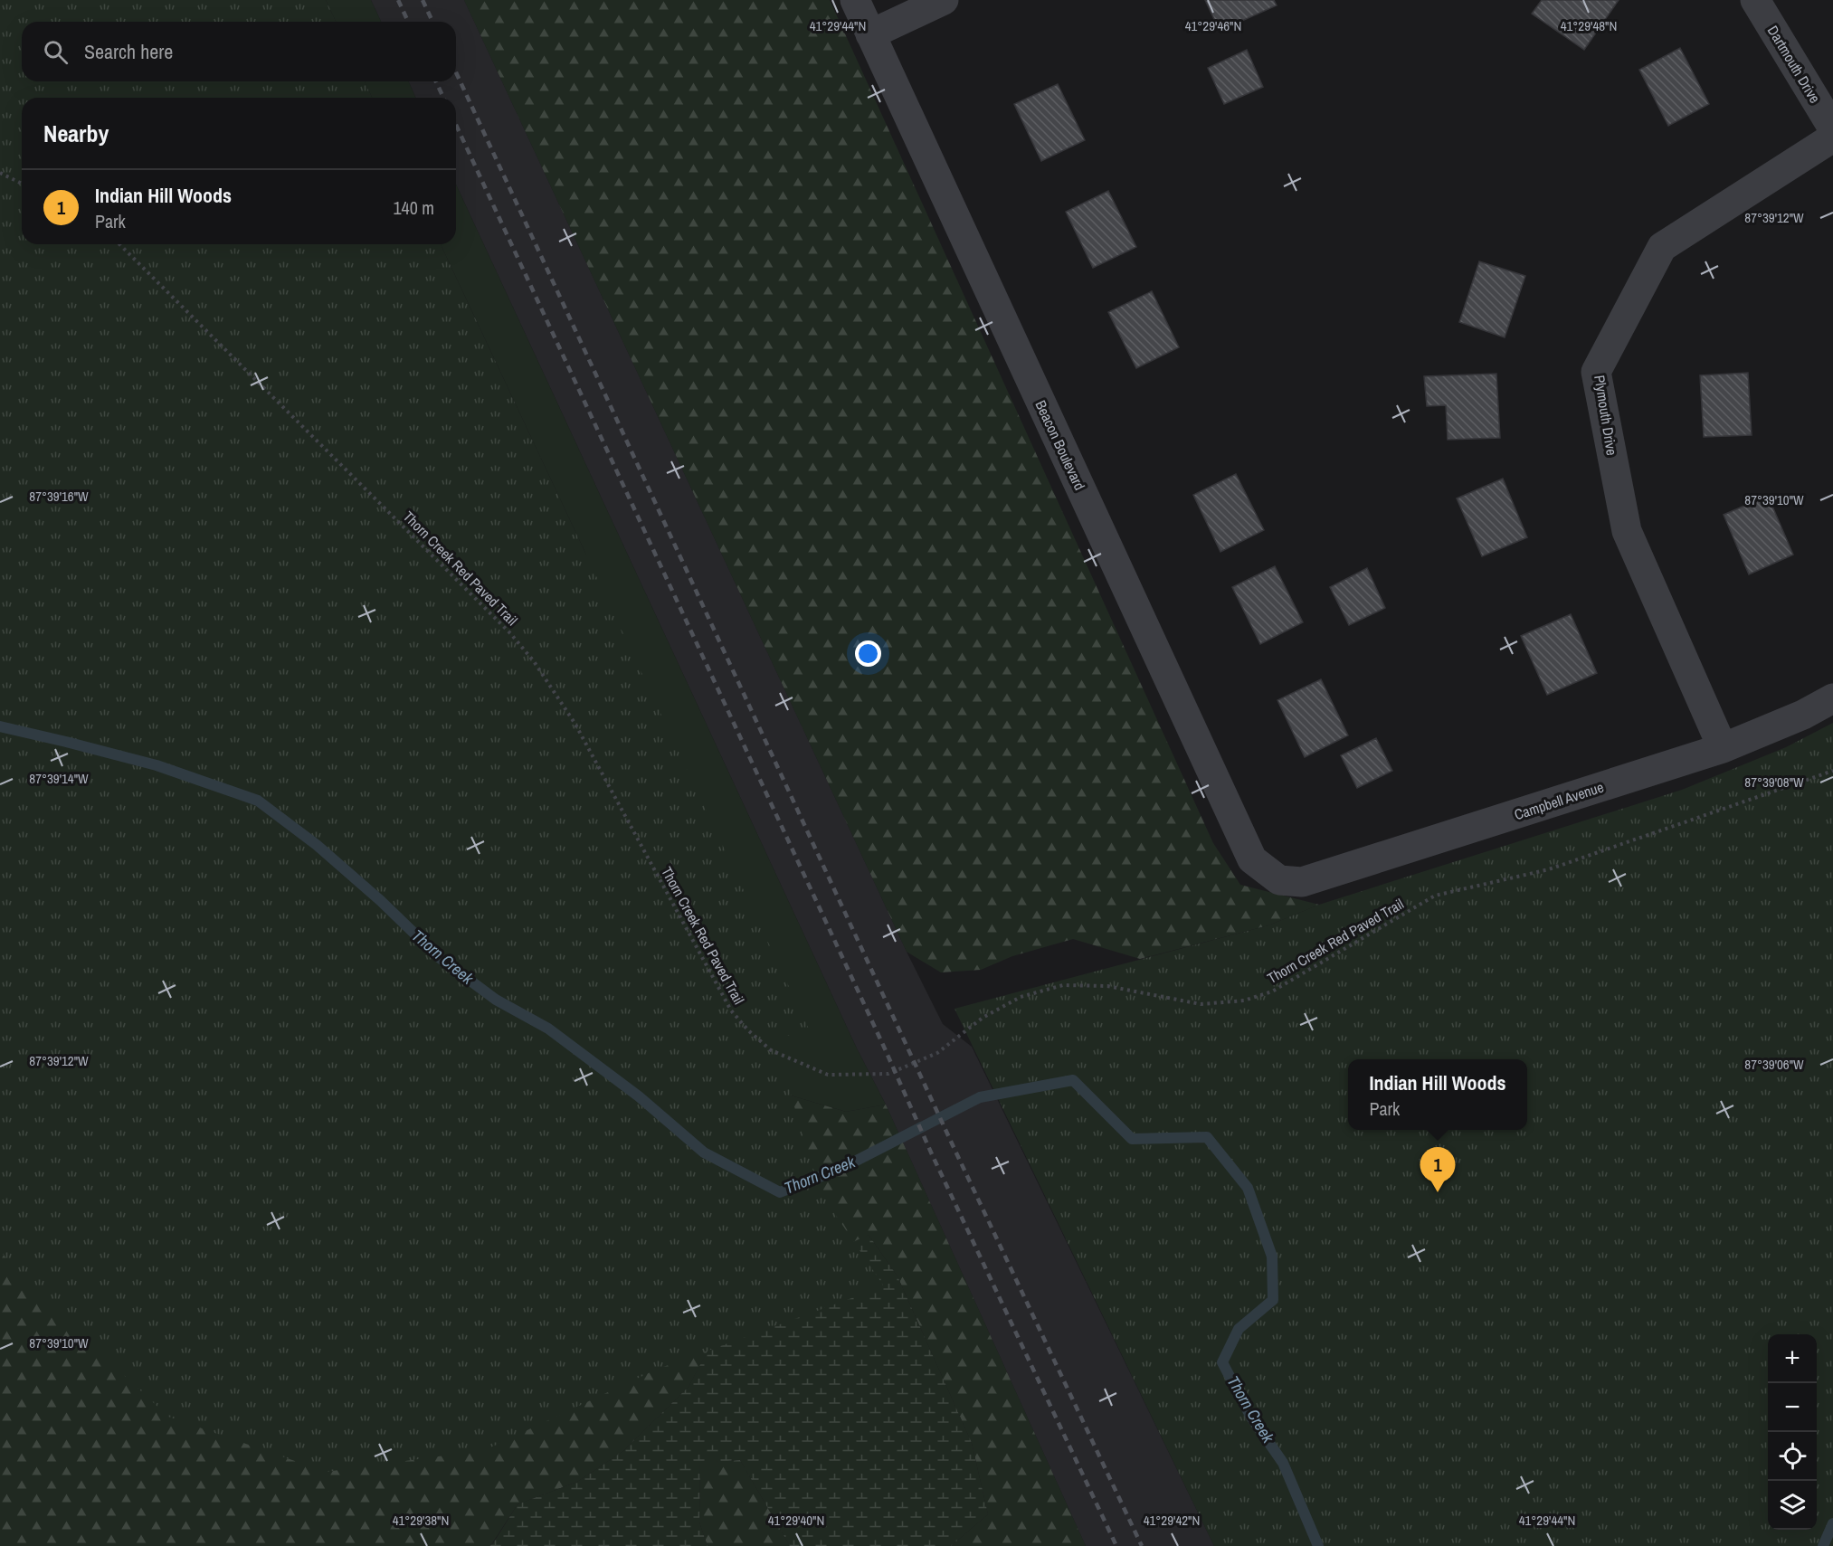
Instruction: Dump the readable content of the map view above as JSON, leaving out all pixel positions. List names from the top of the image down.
{
  "streets": {
    "street": [
      "Dartmouth Drive",
      "Plymouth Drive",
      "Beacon Boulevard",
      "Campbell Avenue"
    ],
    "path": ["Thorn Creek Red Paved Trail"]
  },
  "crossings": [
    ["Plymouth Drive", "Campbell Avenue"],
    ["Beacon Boulevard", "Campbell Avenue"]
  ],
  "water": ["Thorn Creek"],
  "page": {
    "search": "Search here",
    "heading": "Nearby",
    "list": [
      {
        "mark": "1",
        "name": "Indian Hill Woods",
        "note": "Park",
        "value": "140 m"
      }
    ],
    "popup": ["Indian Hill Woods", "Park"],
    "pins": "1",
    "map_buttons": ["+", "−"]
  },
  "coordinates": [
    "41°29'44\"N",
    "41°29'46\"N",
    "41°29'48\"N",
    "87°39'12\"W",
    "87°39'16\"W",
    "87°39'10\"W",
    "87°39'14\"W",
    "87°39'08\"W",
    "87°39'06\"W",
    "41°29'38\"N",
    "41°29'40\"N",
    "41°29'42\"N"
  ]
}
